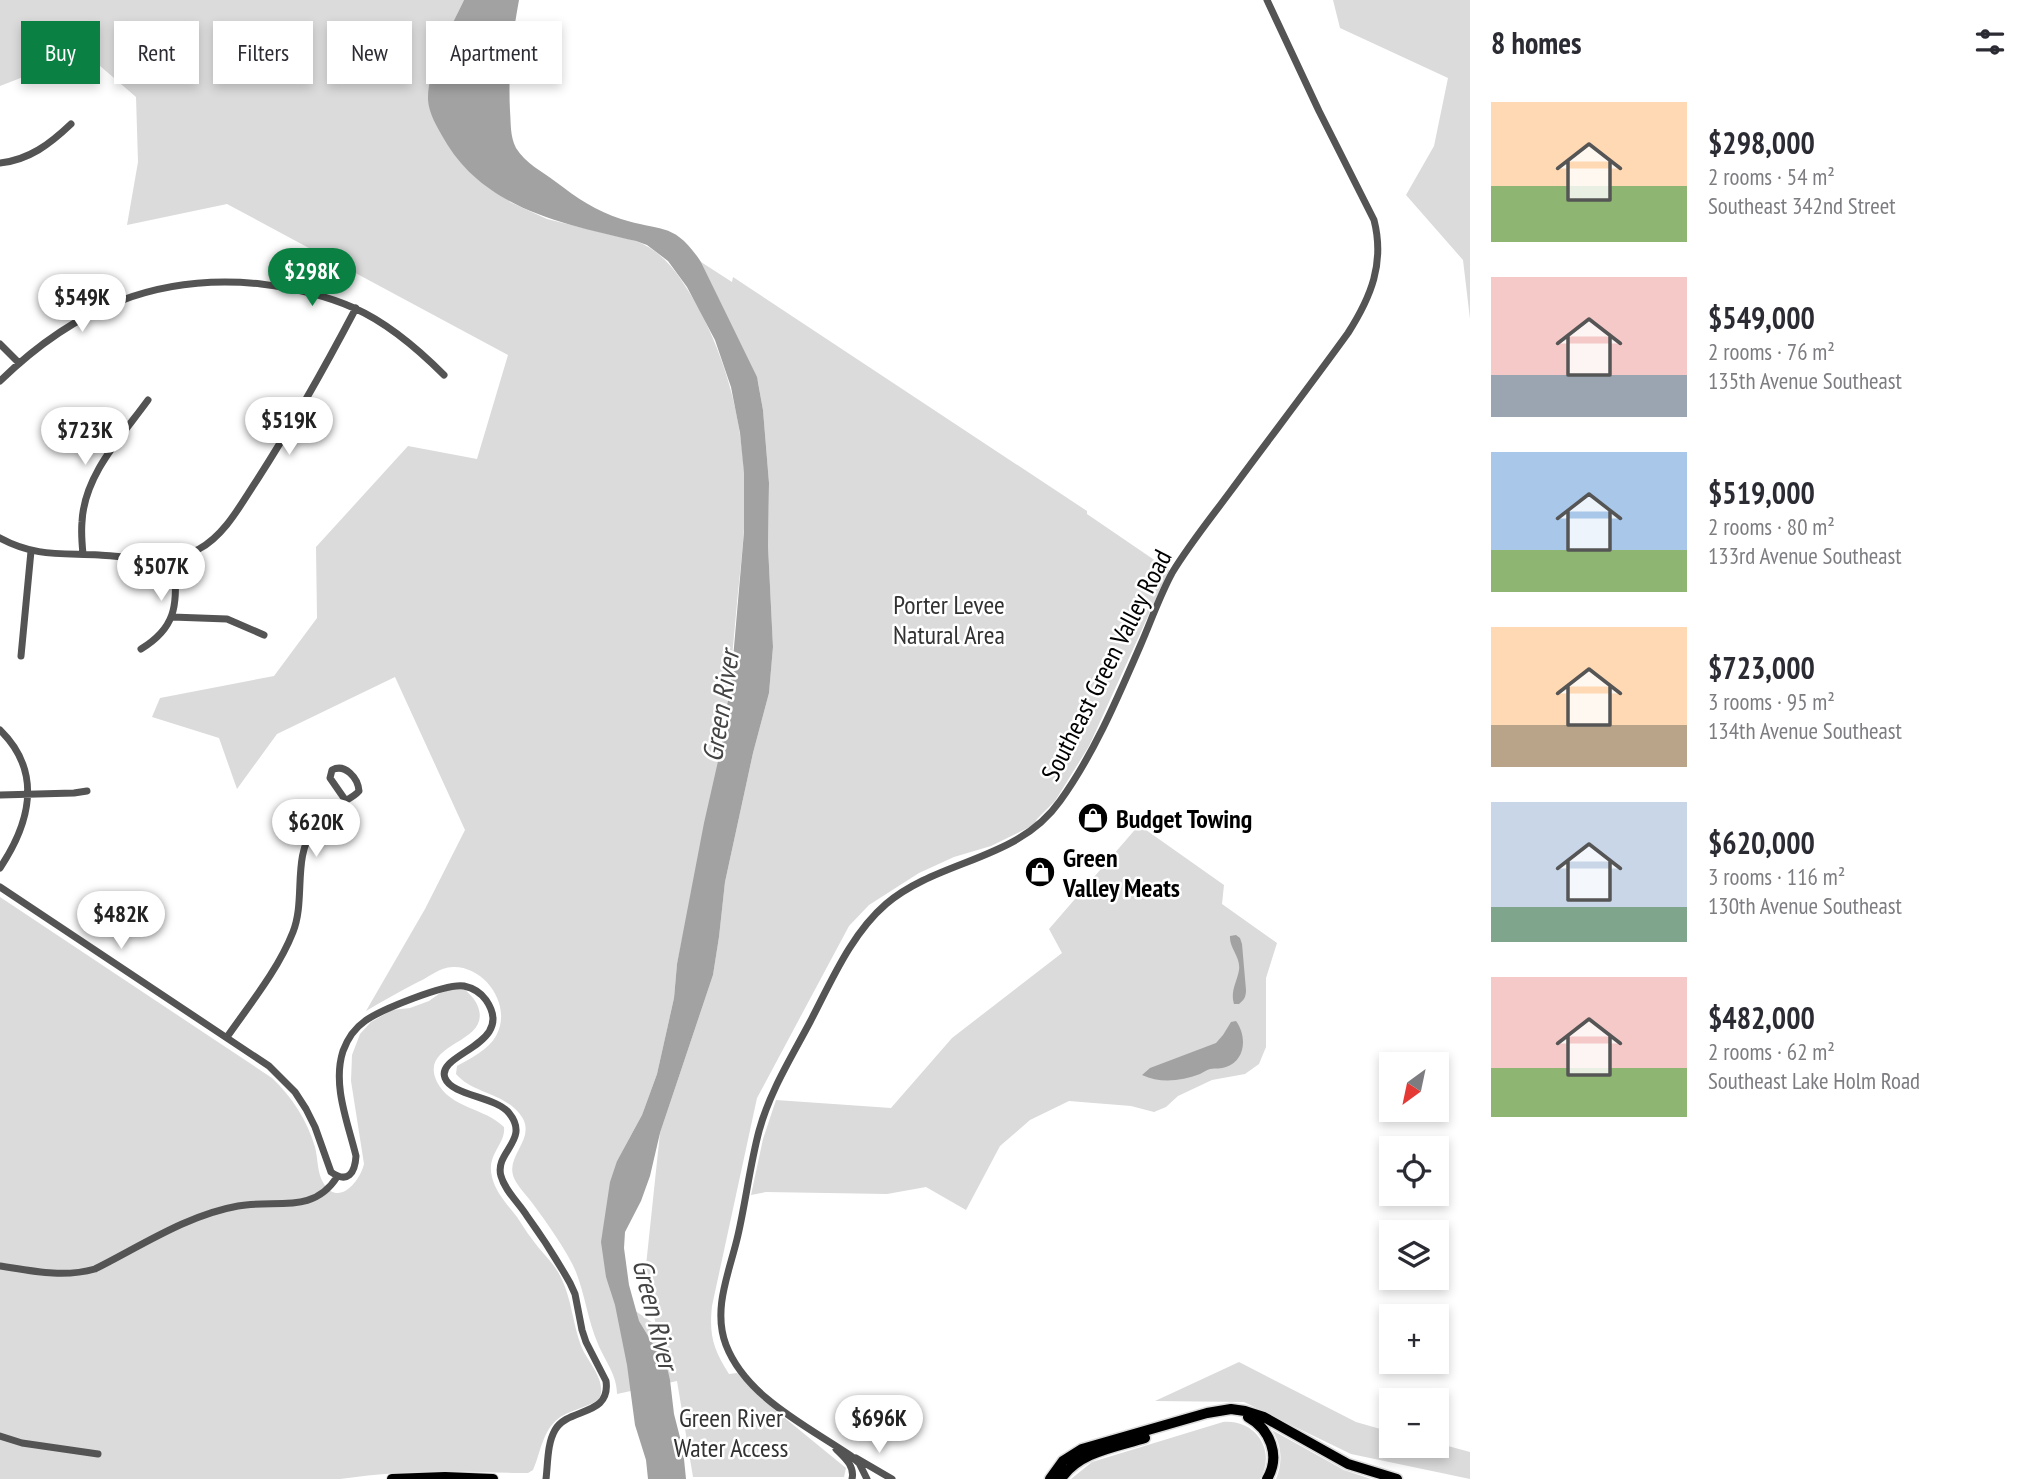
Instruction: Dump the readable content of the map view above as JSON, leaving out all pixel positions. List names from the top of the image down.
{
  "streets": {
    "street": ["Southeast Green Valley Road"]
  },
  "water": ["Green River"],
  "parks": ["Porter Levee Natural Area", "Green River Water Access"],
  "places": {
    "shop": ["Budget Towing", "Green Valley Meats"]
  },
  "north": "bottom left",
  "page": {
    "heading": "8 homes",
    "chip": [
      "Buy",
      "Rent",
      "Filters",
      "New",
      "Apartment"
    ],
    "list": [
      {
        "name": "$298,000",
        "note": "2 rooms · 54 m² · Southeast 342nd Street"
      },
      {
        "name": "$549,000",
        "note": "2 rooms · 76 m² · 135th Avenue Southeast"
      },
      {
        "name": "$519,000",
        "note": "2 rooms · 80 m² · 133rd Avenue Southeast"
      },
      {
        "name": "$723,000",
        "note": "3 rooms · 95 m² · 134th Avenue Southeast"
      },
      {
        "name": "$620,000",
        "note": "3 rooms · 116 m² · 130th Avenue Southeast"
      },
      {
        "name": "$482,000",
        "note": "2 rooms · 62 m² · Southeast Lake Holm Road"
      }
    ],
    "price": [
      "$298K",
      "$549K",
      "$519K",
      "$723K",
      "$507K",
      "$620K",
      "$482K",
      "$696K"
    ],
    "map_buttons": ["+", "−"]
  }
}
